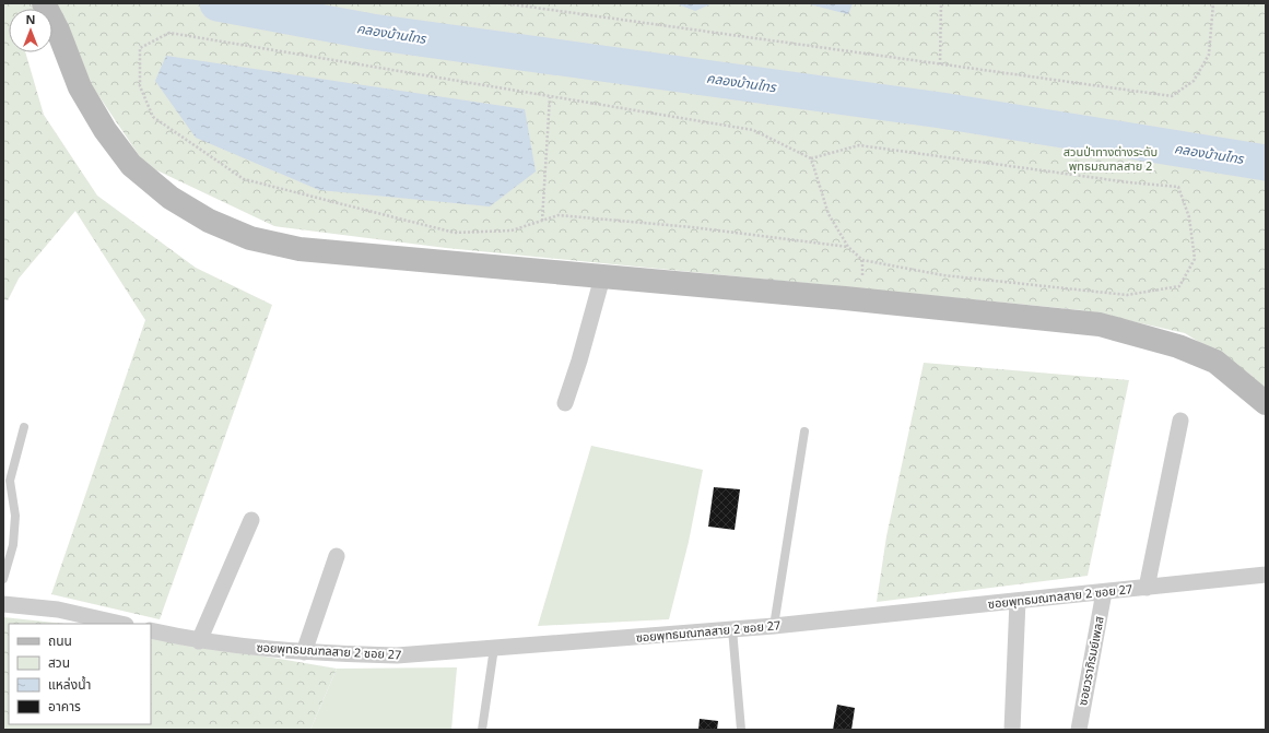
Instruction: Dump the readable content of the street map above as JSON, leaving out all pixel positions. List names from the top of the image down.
{
  "streets": {
    "street": ["ซอยพุทธมณฑลสาย 2 ซอย 27", "ซอยวราภิรมย์เพลส"]
  },
  "crossings": [
    ["ซอยพุทธมณฑลสาย 2 ซอย 27", "ซอยวราภิรมย์เพลส"]
  ],
  "water": ["คลองบ้านไทร"],
  "parks": ["สวนป่าทางต่างระดับ พุทธมณฑลสาย 2"],
  "legend": [
    "ถนน",
    "สวน",
    "แหล่งน้ำ",
    "อาคาร"
  ],
  "north": "top"
}
